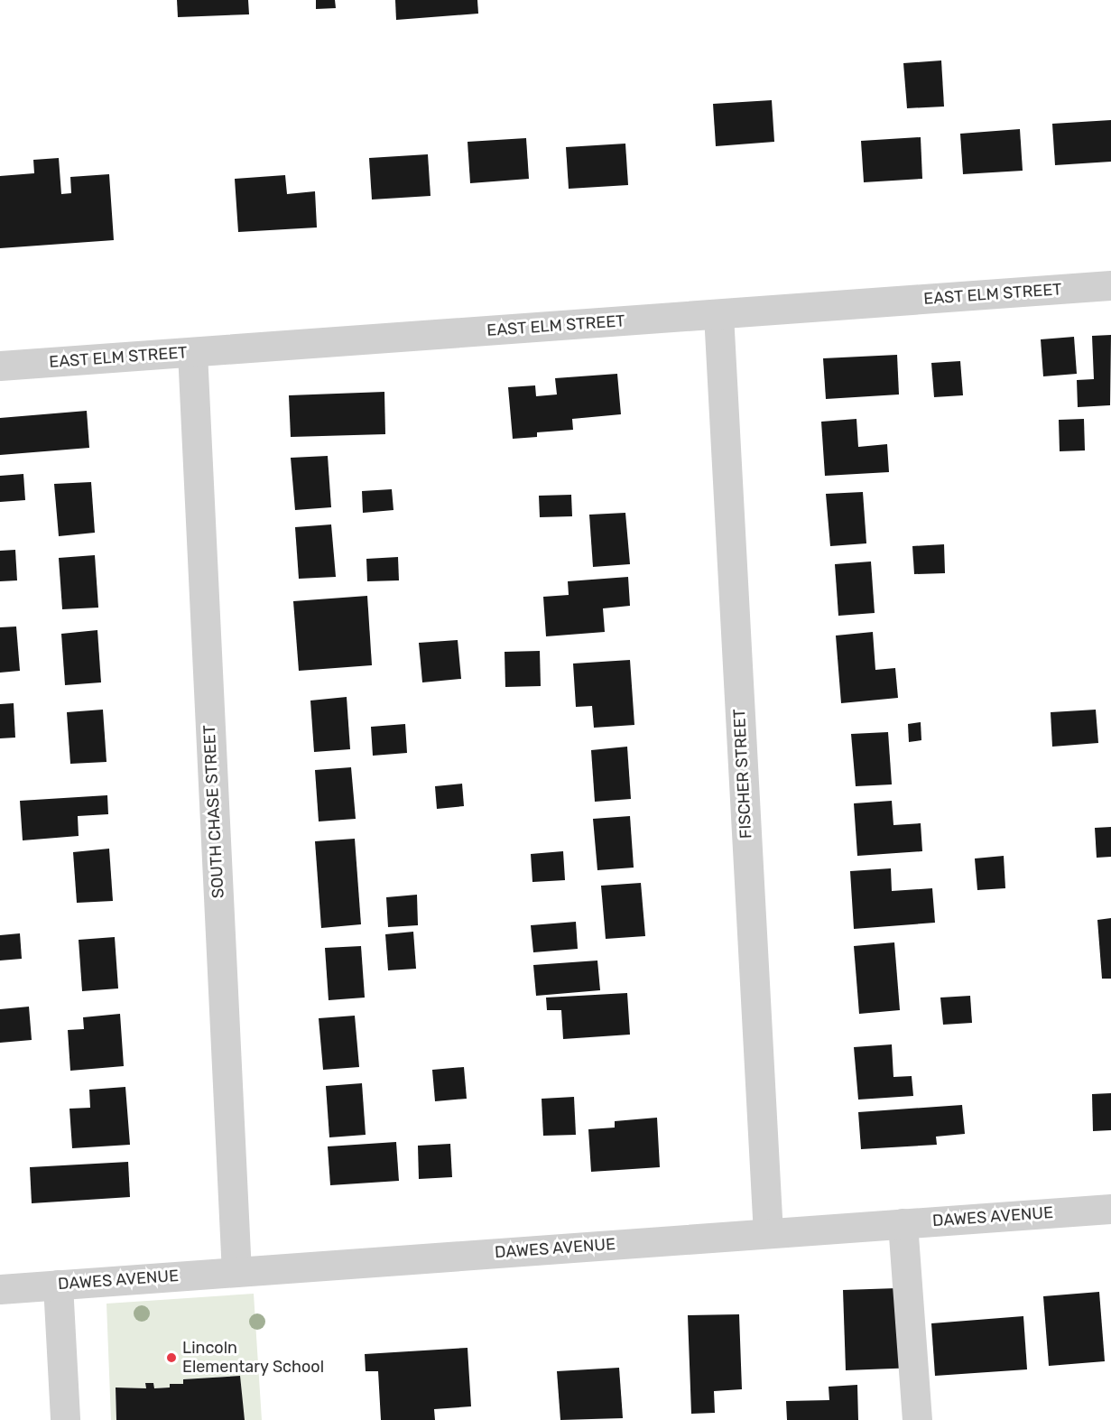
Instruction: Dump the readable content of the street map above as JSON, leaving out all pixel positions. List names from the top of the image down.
{
  "streets": {
    "street": [
      "EAST ELM STREET",
      "FISCHER STREET",
      "SOUTH CHASE STREET",
      "DAWES AVENUE"
    ]
  },
  "crossings": [
    ["EAST ELM STREET", "FISCHER STREET"],
    ["EAST ELM STREET", "SOUTH CHASE STREET"],
    ["FISCHER STREET", "DAWES AVENUE"],
    ["SOUTH CHASE STREET", "DAWES AVENUE"]
  ],
  "places": ["Lincoln Elementary School"]
}
